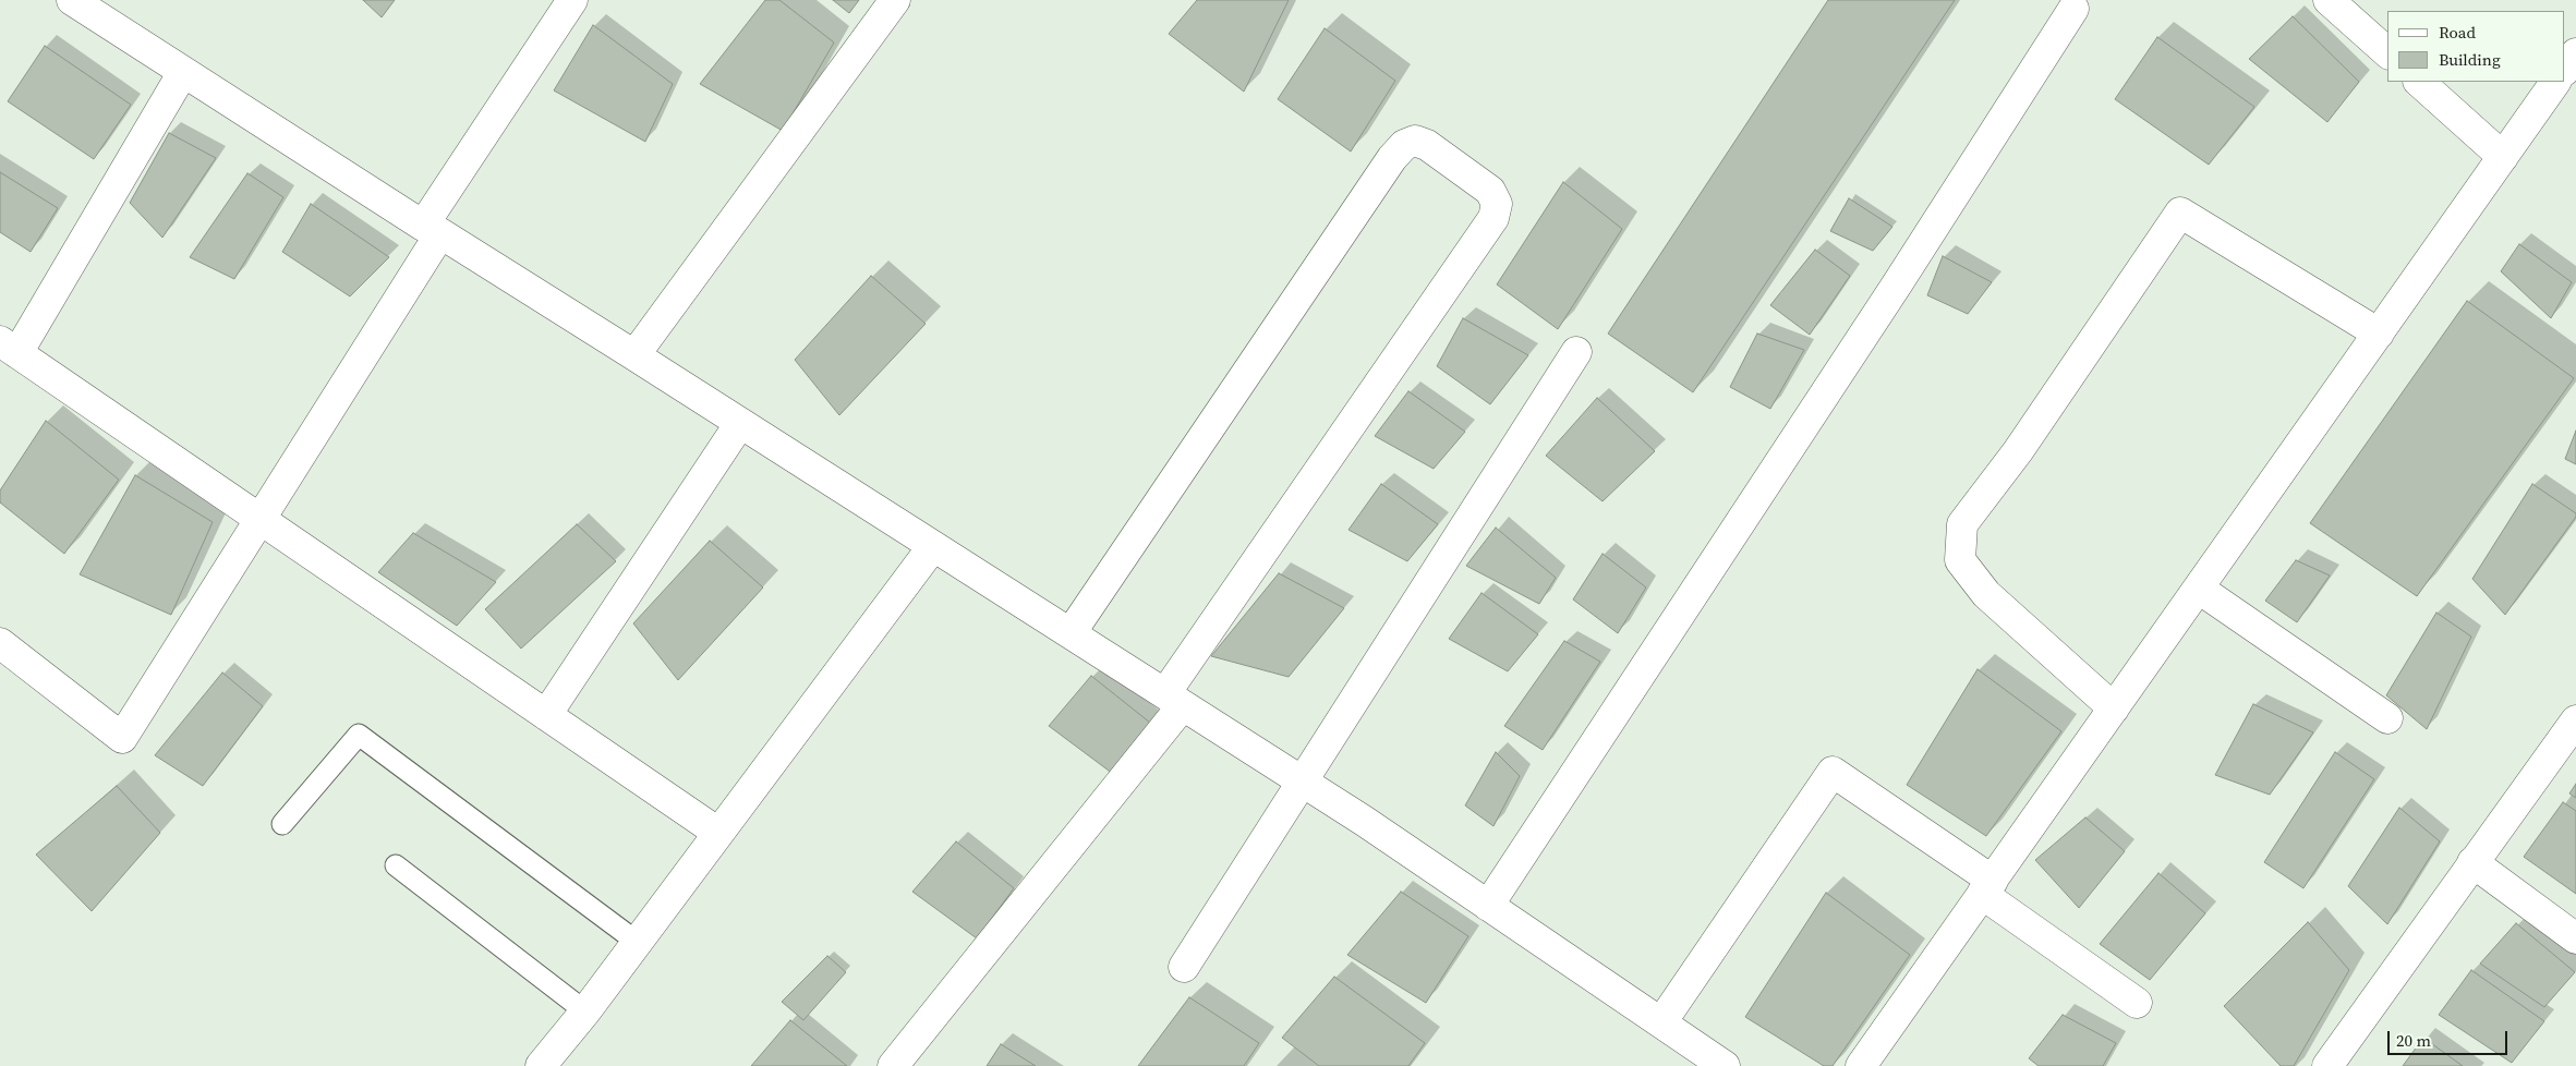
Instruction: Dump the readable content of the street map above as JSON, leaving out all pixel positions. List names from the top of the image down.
{
  "legend": ["Road", "Building"],
  "scale_bar": "20 m"
}
